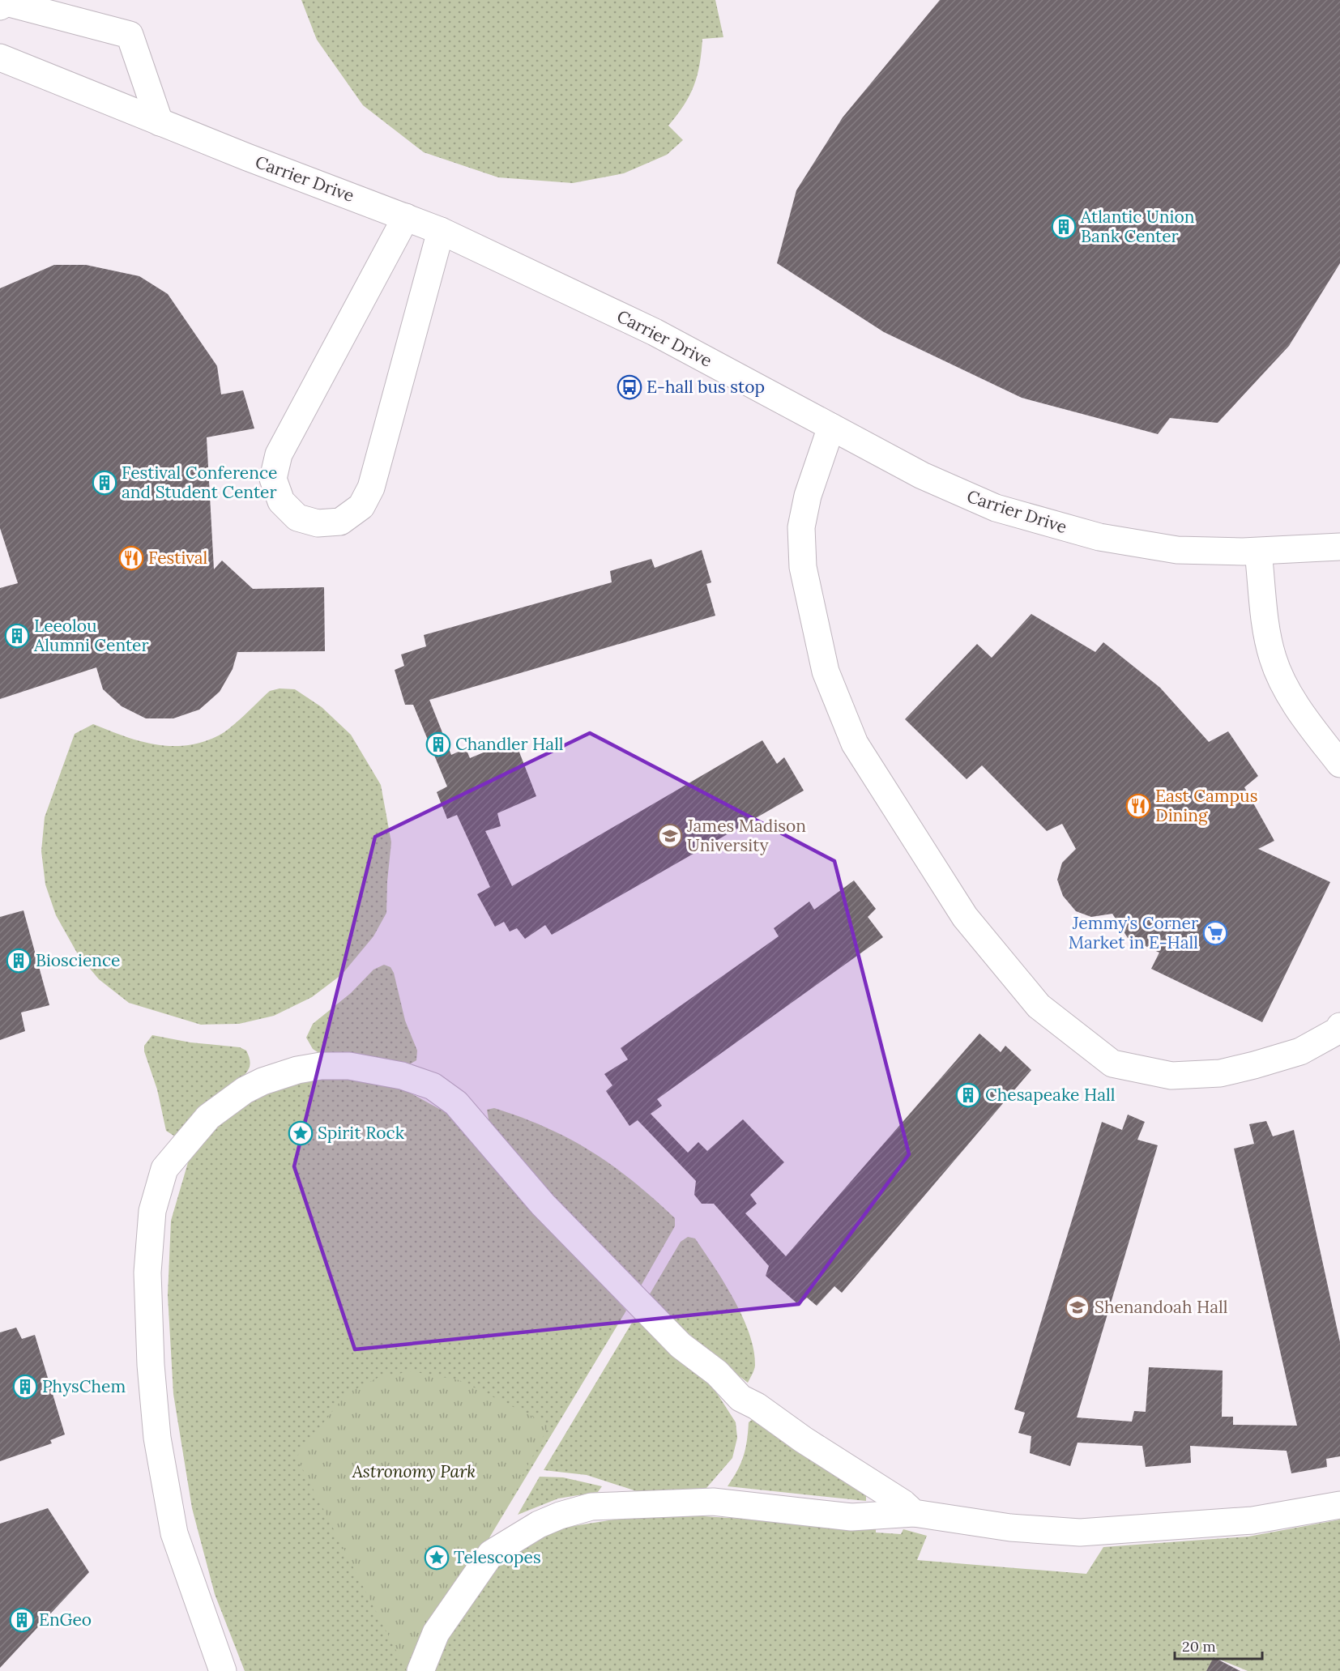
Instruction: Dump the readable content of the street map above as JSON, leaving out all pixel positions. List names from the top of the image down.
{
  "streets": {
    "street": ["Carrier Drive"]
  },
  "parks": ["Astronomy Park"],
  "places": {
    "building": [
      "Atlantic Union Bank Center",
      "Festival Conference and Student Center",
      "Leeolou Alumni Center",
      "Chandler Hall",
      "Bioscience",
      "Chesapeake Hall",
      "PhysChem",
      "EnGeo"
    ],
    "bus stop": ["E-hall bus stop"],
    "restaurant": ["Festival", "East Campus Dining"],
    "school or university": ["James Madison University", "Shenandoah Hall"],
    "supermarket": ["Jemmy’s Corner Market in E-Hall"],
    "place": ["Spirit Rock", "Telescopes"]
  },
  "scale_bar": "20 m"
}
